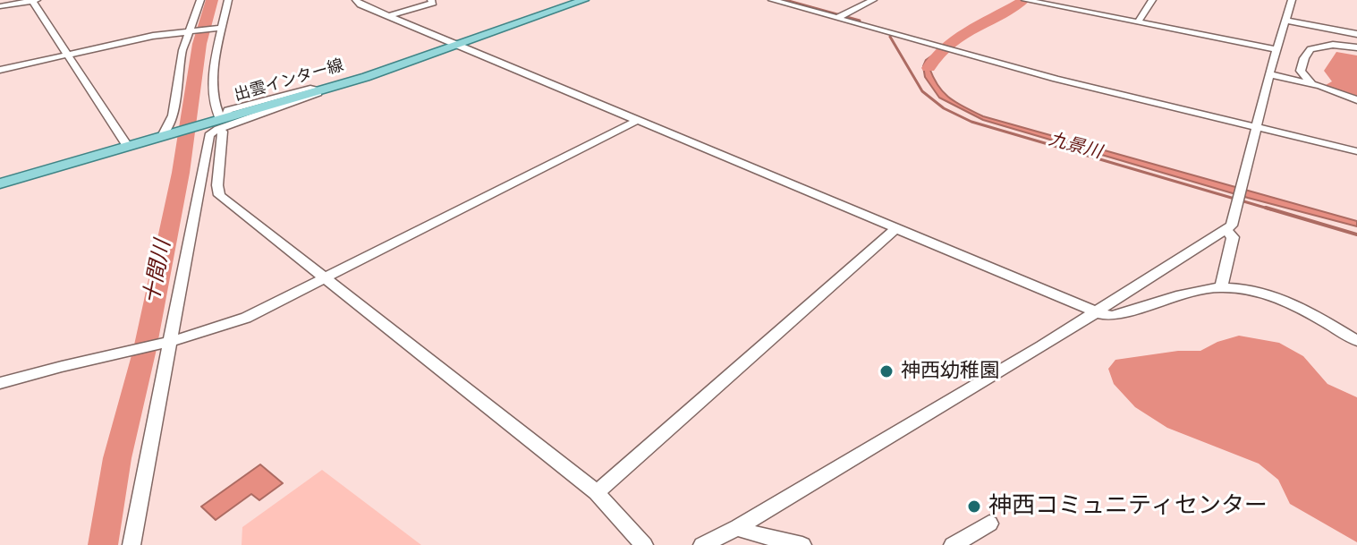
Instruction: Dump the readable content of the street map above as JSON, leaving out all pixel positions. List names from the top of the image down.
{
  "streets": {
    "main road": ["出雲インター線"]
  },
  "water": ["九景川", "十間川"],
  "places": ["神西幼稚園", "神西コミュニティセンター"]
}
